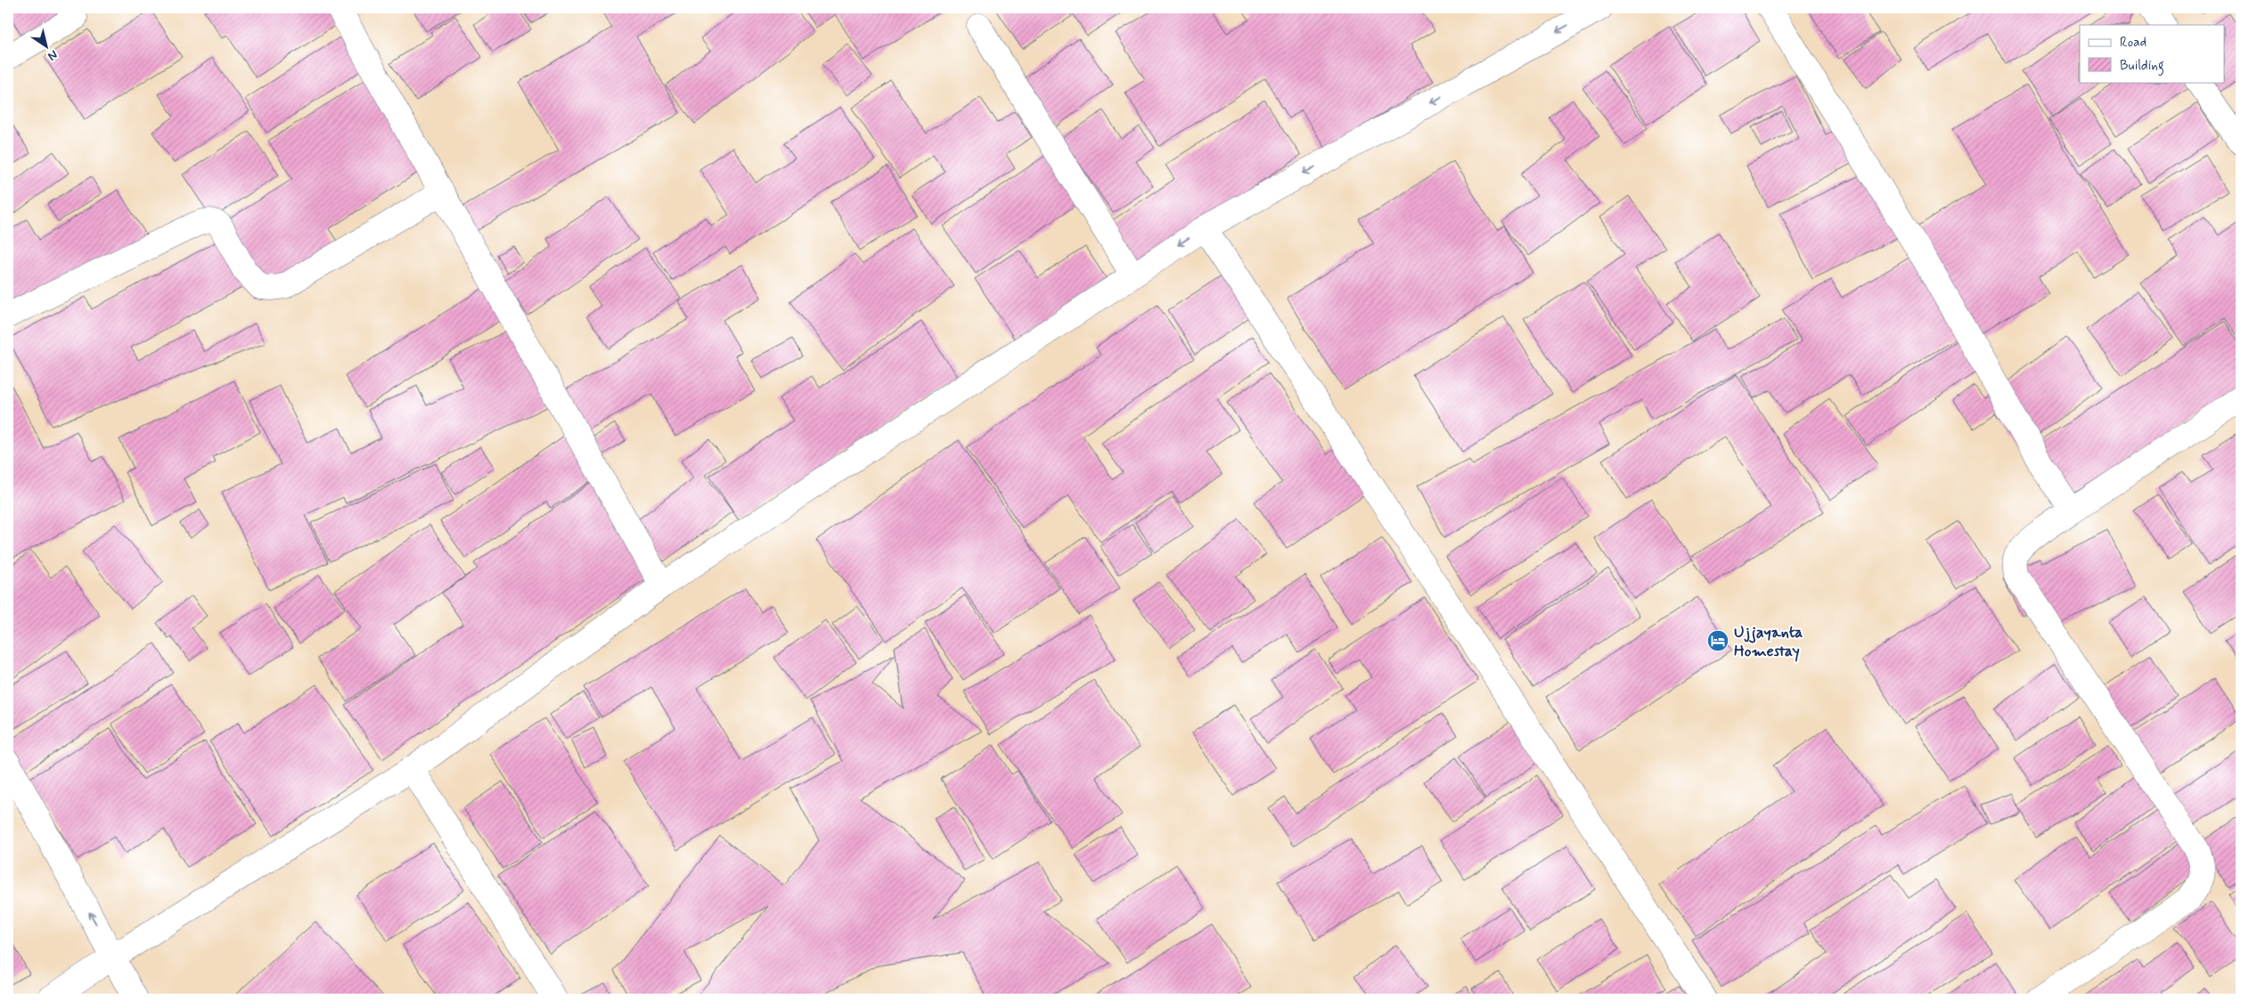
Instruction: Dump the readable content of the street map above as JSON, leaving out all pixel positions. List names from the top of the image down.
{
  "places": {
    "hotel": ["Ujjayanta Homestay"]
  },
  "legend": ["Road", "Building"],
  "north": "bottom right"
}
